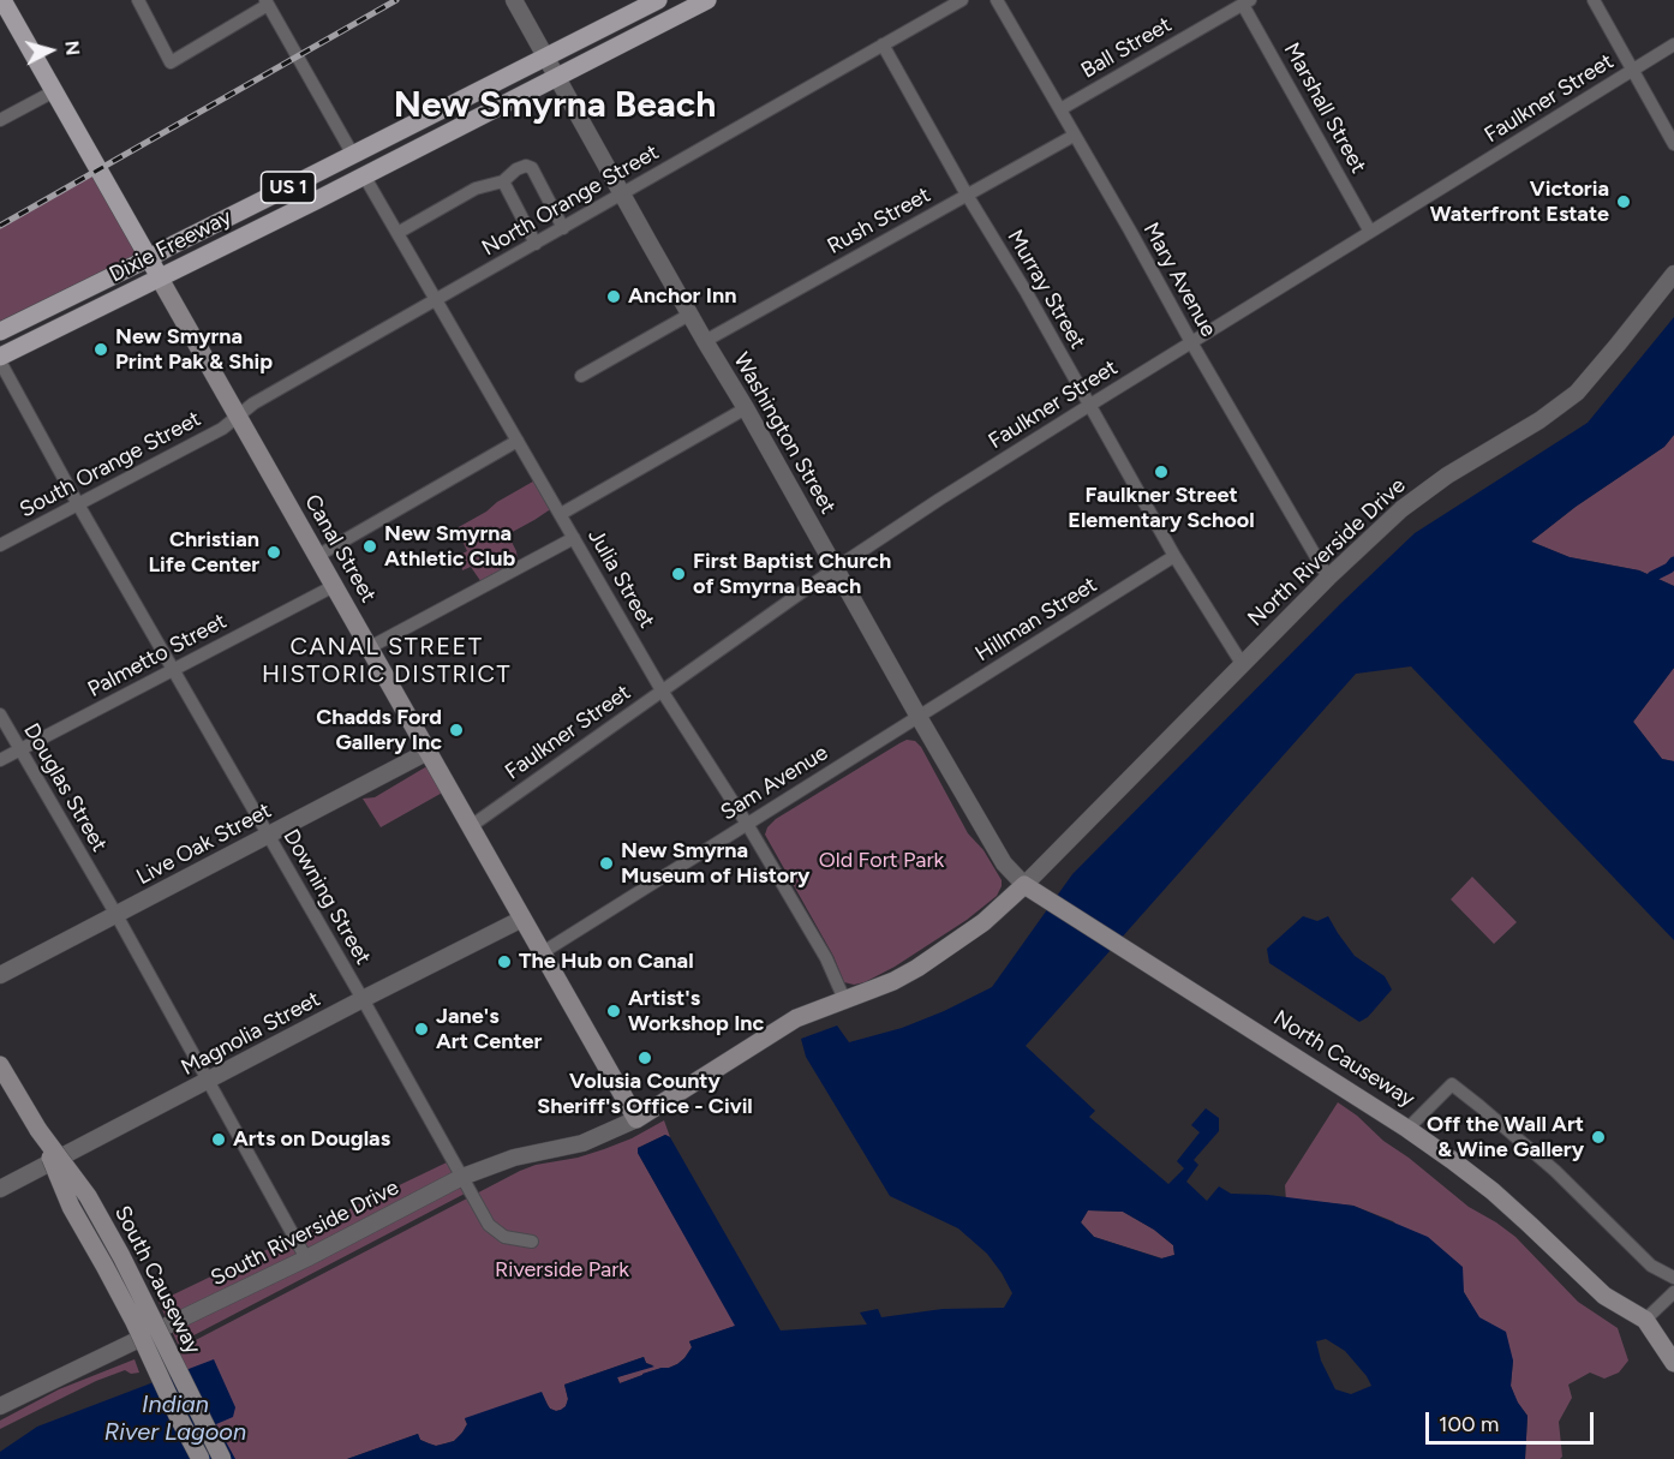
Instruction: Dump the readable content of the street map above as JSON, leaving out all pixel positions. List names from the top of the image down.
{
  "streets": {
    "main road": [
      "US 1",
      "Dixie Freeway",
      "Canal Street",
      "North Causeway",
      "South Causeway"
    ],
    "street": [
      "Ball Street",
      "Faulkner Street",
      "Marshall Street",
      "North Orange Street",
      "Rush Street",
      "Mary Avenue",
      "Murray Street",
      "Washington Street",
      "South Orange Street",
      "North Riverside Drive",
      "Julia Street",
      "Hillman Street",
      "Palmetto Street",
      "Sam Avenue",
      "Douglas Street",
      "Live Oak Street",
      "Downing Street",
      "Magnolia Street",
      "South Riverside Drive"
    ]
  },
  "crossings": [
    ["Ball Street", "Marshall Street"],
    ["Ball Street", "Mary Avenue"],
    ["Faulkner Street", "Marshall Street"],
    ["Faulkner Street", "Mary Avenue"],
    ["Faulkner Street", "Murray Street"],
    ["Faulkner Street", "Washington Street"],
    ["Faulkner Street", "Canal Street"],
    ["Faulkner Street", "Julia Street"],
    ["US 1", "Dixie Freeway"],
    ["US 1", "Washington Street"],
    ["North Orange Street", "Murray Street"],
    ["North Orange Street", "Washington Street"],
    ["North Orange Street", "South Orange Street"],
    ["North Orange Street", "Canal Street"],
    ["North Orange Street", "Julia Street"],
    ["Rush Street", "Mary Avenue"],
    ["Rush Street", "Murray Street"],
    ["Rush Street", "Washington Street"],
    ["Dixie Freeway", "Washington Street"],
    ["Dixie Freeway", "Canal Street"],
    ["Dixie Freeway", "Julia Street"],
    ["Dixie Freeway", "Downing Street"],
    ["Mary Avenue", "North Riverside Drive"],
    ["Murray Street", "North Riverside Drive"],
    ["Murray Street", "Hillman Street"],
    ["Washington Street", "North Riverside Drive"],
    ["Washington Street", "Hillman Street"],
    ["Washington Street", "Sam Avenue"],
    ["Washington Street", "North Causeway"],
    ["South Orange Street", "Canal Street"],
    ["South Orange Street", "Downing Street"],
    ["Canal Street", "Palmetto Street"],
    ["Canal Street", "Sam Avenue"],
    ["Canal Street", "Live Oak Street"],
    ["Canal Street", "Magnolia Street"],
    ["Canal Street", "South Riverside Drive"],
    ["North Riverside Drive", "North Causeway"],
    ["Julia Street", "Sam Avenue"],
    ["Hillman Street", "Sam Avenue"],
    ["Palmetto Street", "Douglas Street"],
    ["Palmetto Street", "Downing Street"],
    ["Douglas Street", "Live Oak Street"],
    ["Douglas Street", "Magnolia Street"],
    ["Douglas Street", "South Riverside Drive"],
    ["Live Oak Street", "Downing Street"],
    ["Downing Street", "Magnolia Street"],
    ["Downing Street", "South Riverside Drive"]
  ],
  "districts": ["New Smyrna Beach", "CANAL STREET HISTORIC DISTRICT"],
  "water": ["Indian River Lagoon"],
  "parks": ["Old Fort Park", "Riverside Park"],
  "places": [
    "Victoria Waterfront Estate",
    "Anchor Inn",
    "New Smyrna Print Pak & Ship",
    "Faulkner Street Elementary School",
    "New Smyrna Athletic Club",
    "Christian Life Center",
    "First Baptist Church of Smyrna Beach",
    "Chadds Ford Gallery Inc",
    "New Smyrna Museum of History",
    "The Hub on Canal",
    "Artist's Workshop Inc",
    "Jane's Art Center",
    "Volusia County Sheriff's Office - Civil",
    "Off the Wall Art & Wine Gallery",
    "Arts on Douglas"
  ],
  "scale_bar": "100 m",
  "north": "right"
}
